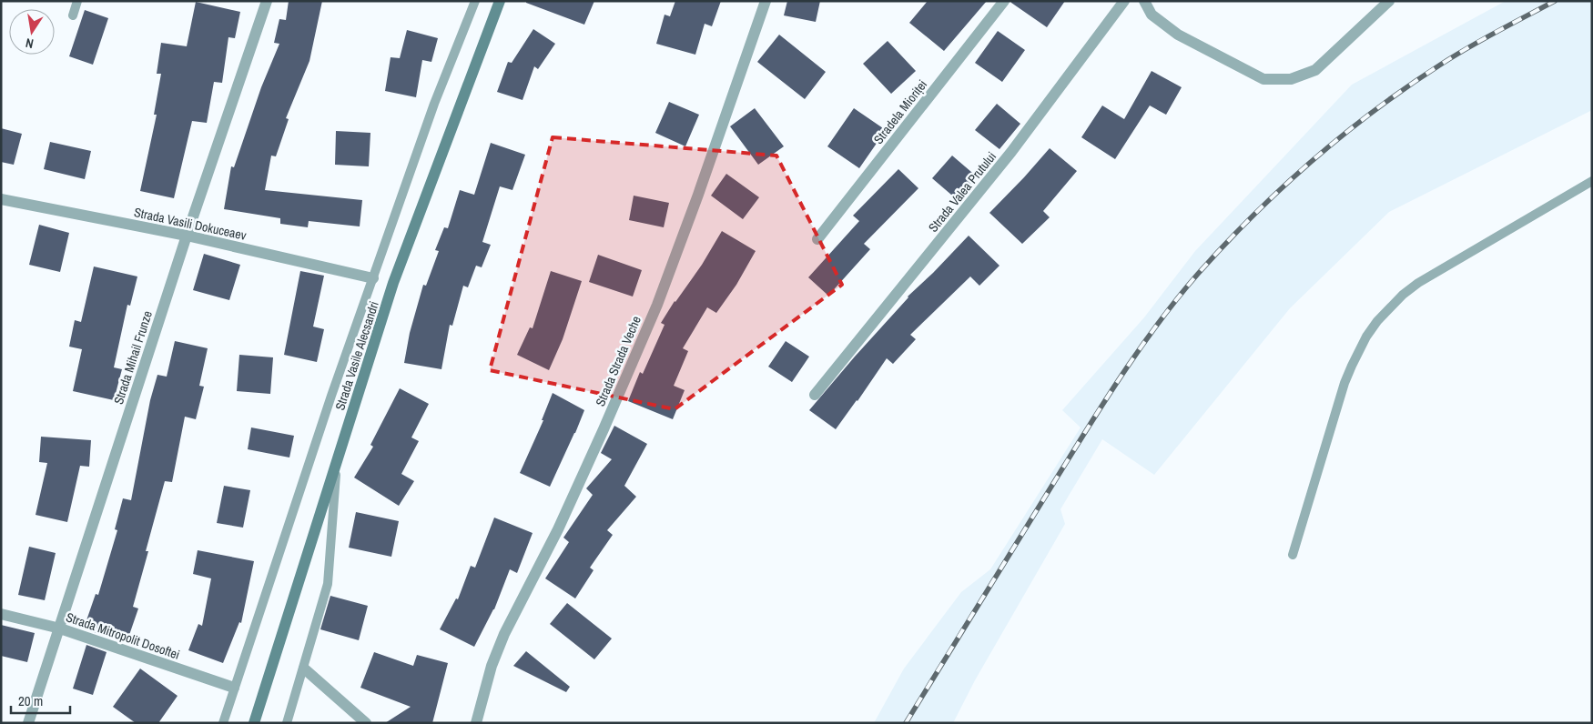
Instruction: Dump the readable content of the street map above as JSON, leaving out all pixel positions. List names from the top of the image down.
{
  "streets": {
    "main road": ["Strada Vasile Alecsandri"],
    "street": [
      "Stradela Mioriței",
      "Strada Valea Prutului",
      "Strada Vasili Dokuceaev",
      "Strada Mihail Frunze",
      "Strada Strada Veche",
      "Strada Mitropolit Dosoftei"
    ]
  },
  "crossings": [
    ["Strada Vasili Dokuceaev", "Strada Mihail Frunze"],
    ["Strada Mihail Frunze", "Strada Mitropolit Dosoftei"]
  ],
  "scale_bar": "20 m",
  "north": "bottom"
}
